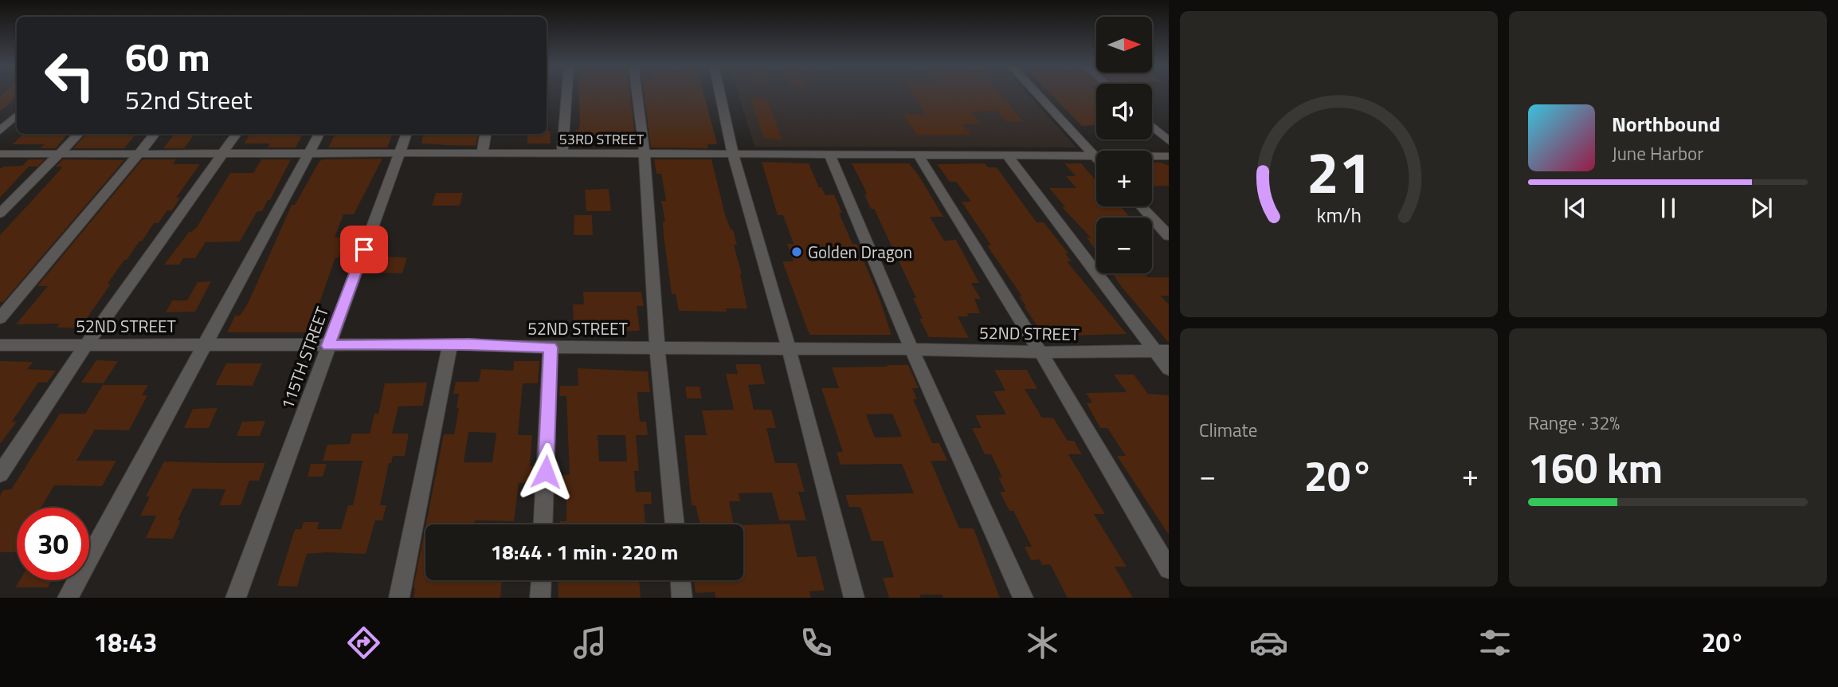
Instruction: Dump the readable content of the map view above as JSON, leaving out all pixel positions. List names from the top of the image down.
{
  "streets": {
    "street": ["53RD STREET", "52ND STREET", "115TH STREET"]
  },
  "crossings": [
    ["53RD STREET", "115TH STREET"],
    ["52ND STREET", "115TH STREET"]
  ],
  "places": ["Golden Dragon"],
  "north": "right",
  "page": {
    "map_buttons": ["+", "−"],
    "turn": ["60 m", "52nd Street"],
    "song": ["Northbound", "June Harbor"],
    "tile": [
      "Climate",
      ["Range · 32%", "160 km"]
    ],
    "heat": ["−", "20°", "+"],
    "limit": "30",
    "trip": "18:44 · 1 min · 220 m",
    "tabs": ["18:43", "20°"],
    "gauge": ["21", "km/h"]
  }
}
